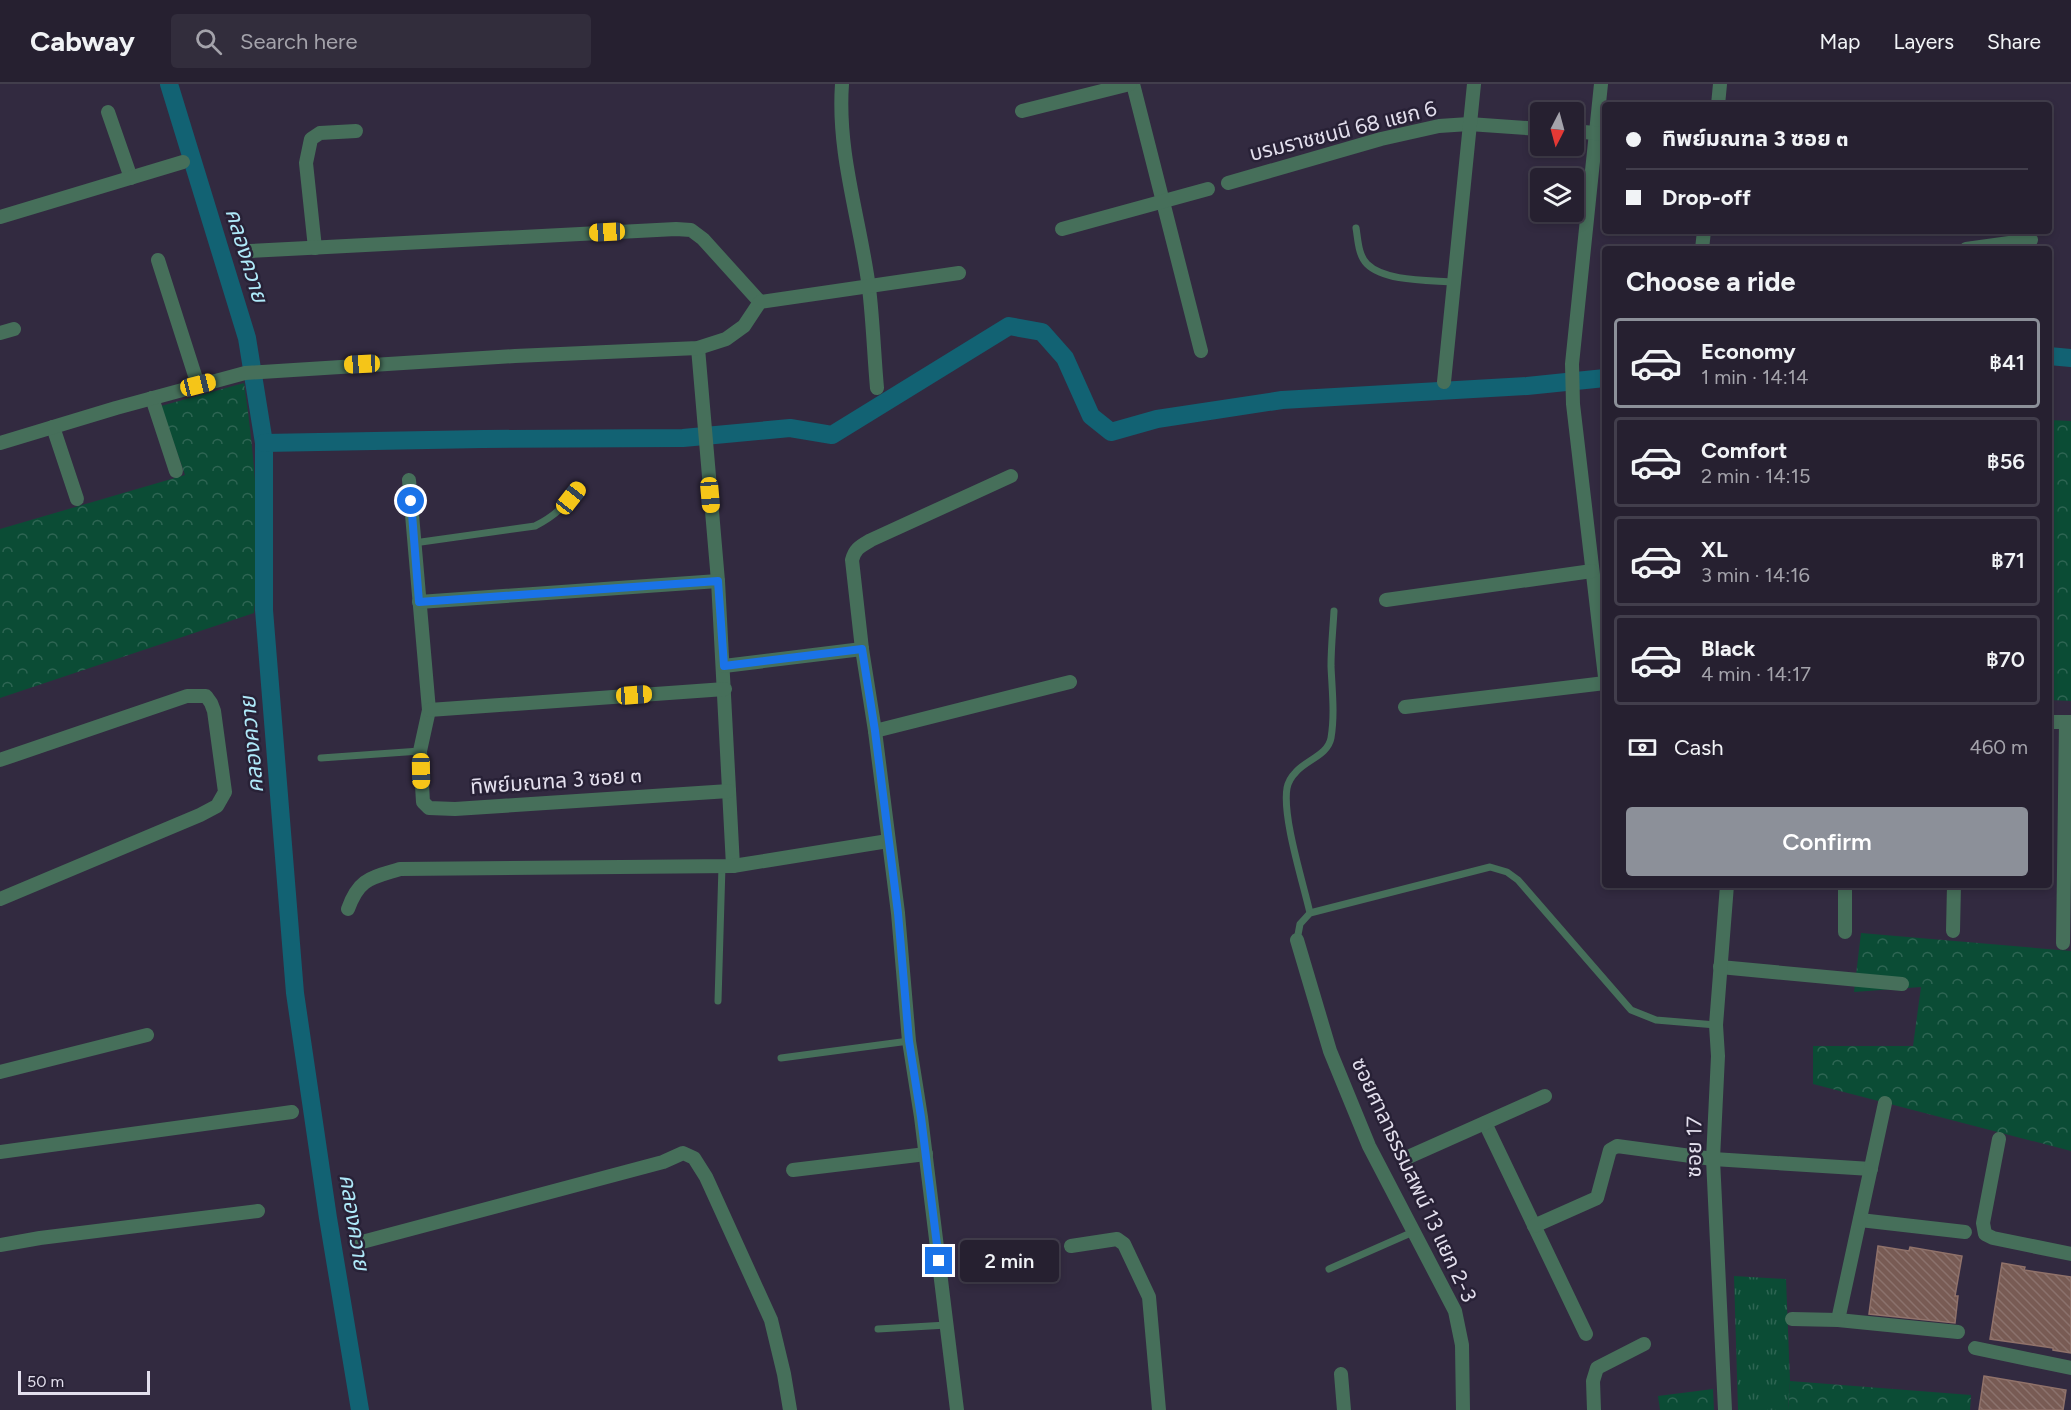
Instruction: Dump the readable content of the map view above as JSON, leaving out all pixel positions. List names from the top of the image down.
{
  "streets": {
    "street": [
      "บรมราชชนนี 68 แยก 6",
      "ทิพย์มณฑล 3 ซอย ๓",
      "ซอย 17",
      "ซอยศาลาธรรมสพน์ 13 แยก 2-3"
    ]
  },
  "water": ["คลองควาย"],
  "scale_bar": "50 m",
  "north": "bottom",
  "page": {
    "header": "Cabway",
    "search": "Search here",
    "nav": ["Map", "Layers", "Share"],
    "banner": ["ทิพย์มณฑล 3 ซอย ๓", "Drop-off"],
    "heading": "Choose a ride",
    "list": [
      {
        "name": "Economy",
        "note": "1 min · 14:14",
        "value": "฿41"
      },
      {
        "name": "Comfort",
        "note": "2 min · 14:15",
        "value": "฿56"
      },
      {
        "name": "XL",
        "note": "3 min · 14:16",
        "value": "฿71"
      },
      {
        "name": "Black",
        "note": "4 min · 14:17",
        "value": "฿70"
      }
    ],
    "pay": ["Cash", "460 m"],
    "buttons": "Confirm",
    "bubble": "2 min",
    "scale": "50 m"
  }
}
